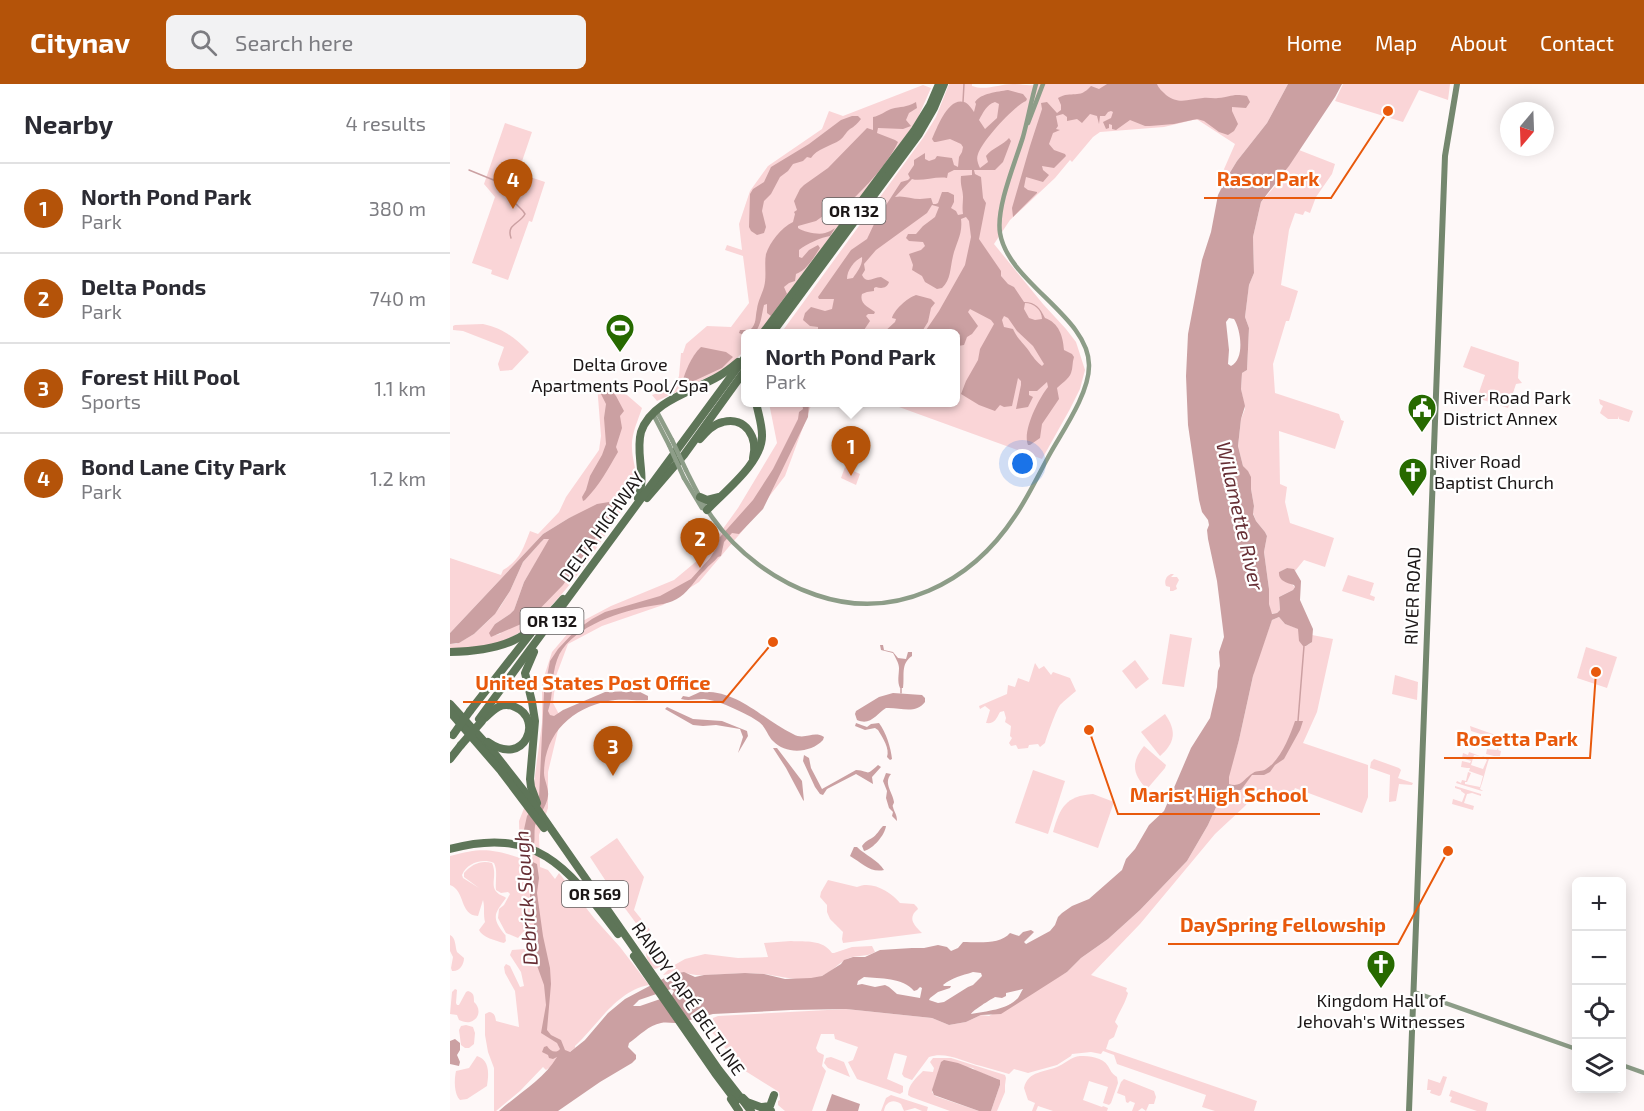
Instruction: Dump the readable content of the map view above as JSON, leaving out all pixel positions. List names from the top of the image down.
{
  "streets": {
    "highway": [
      "OR 132",
      "DELTA HIGHWAY",
      "OR 569",
      "RANDY PAPÉ BELTLINE"
    ],
    "main road": ["RIVER ROAD"]
  },
  "water": ["Willamette River", "Debrick Slough"],
  "places": {
    "other": [
      "Rasor Park",
      "United States Post Office",
      "Rosetta Park",
      "Marist High School",
      "DaySpring Fellowship"
    ],
    "sports": ["Delta Grove Apartments Pool/Spa"],
    "public building": ["River Road Park District Annex"],
    "church": ["River Road Baptist Church", "Kingdom Hall of Jehovah's Witnesses"]
  },
  "north": "bottom",
  "page": {
    "header": "Citynav",
    "search": "Search here",
    "nav": [
      "Home",
      "Map",
      "About",
      "Contact"
    ],
    "heading": ["Nearby", "4 results"],
    "pins": [
      "4",
      "1",
      "2",
      "3"
    ],
    "list": [
      {
        "mark": "1",
        "name": "North Pond Park",
        "note": "Park",
        "value": "380 m"
      },
      {
        "mark": "2",
        "name": "Delta Ponds",
        "note": "Park",
        "value": "740 m"
      },
      {
        "mark": "3",
        "name": "Forest Hill Pool",
        "note": "Sports",
        "value": "1.1 km"
      },
      {
        "mark": "4",
        "name": "Bond Lane City Park",
        "note": "Park",
        "value": "1.2 km"
      }
    ],
    "popup": ["North Pond Park", "Park"],
    "map_buttons": ["+", "−"]
  }
}
